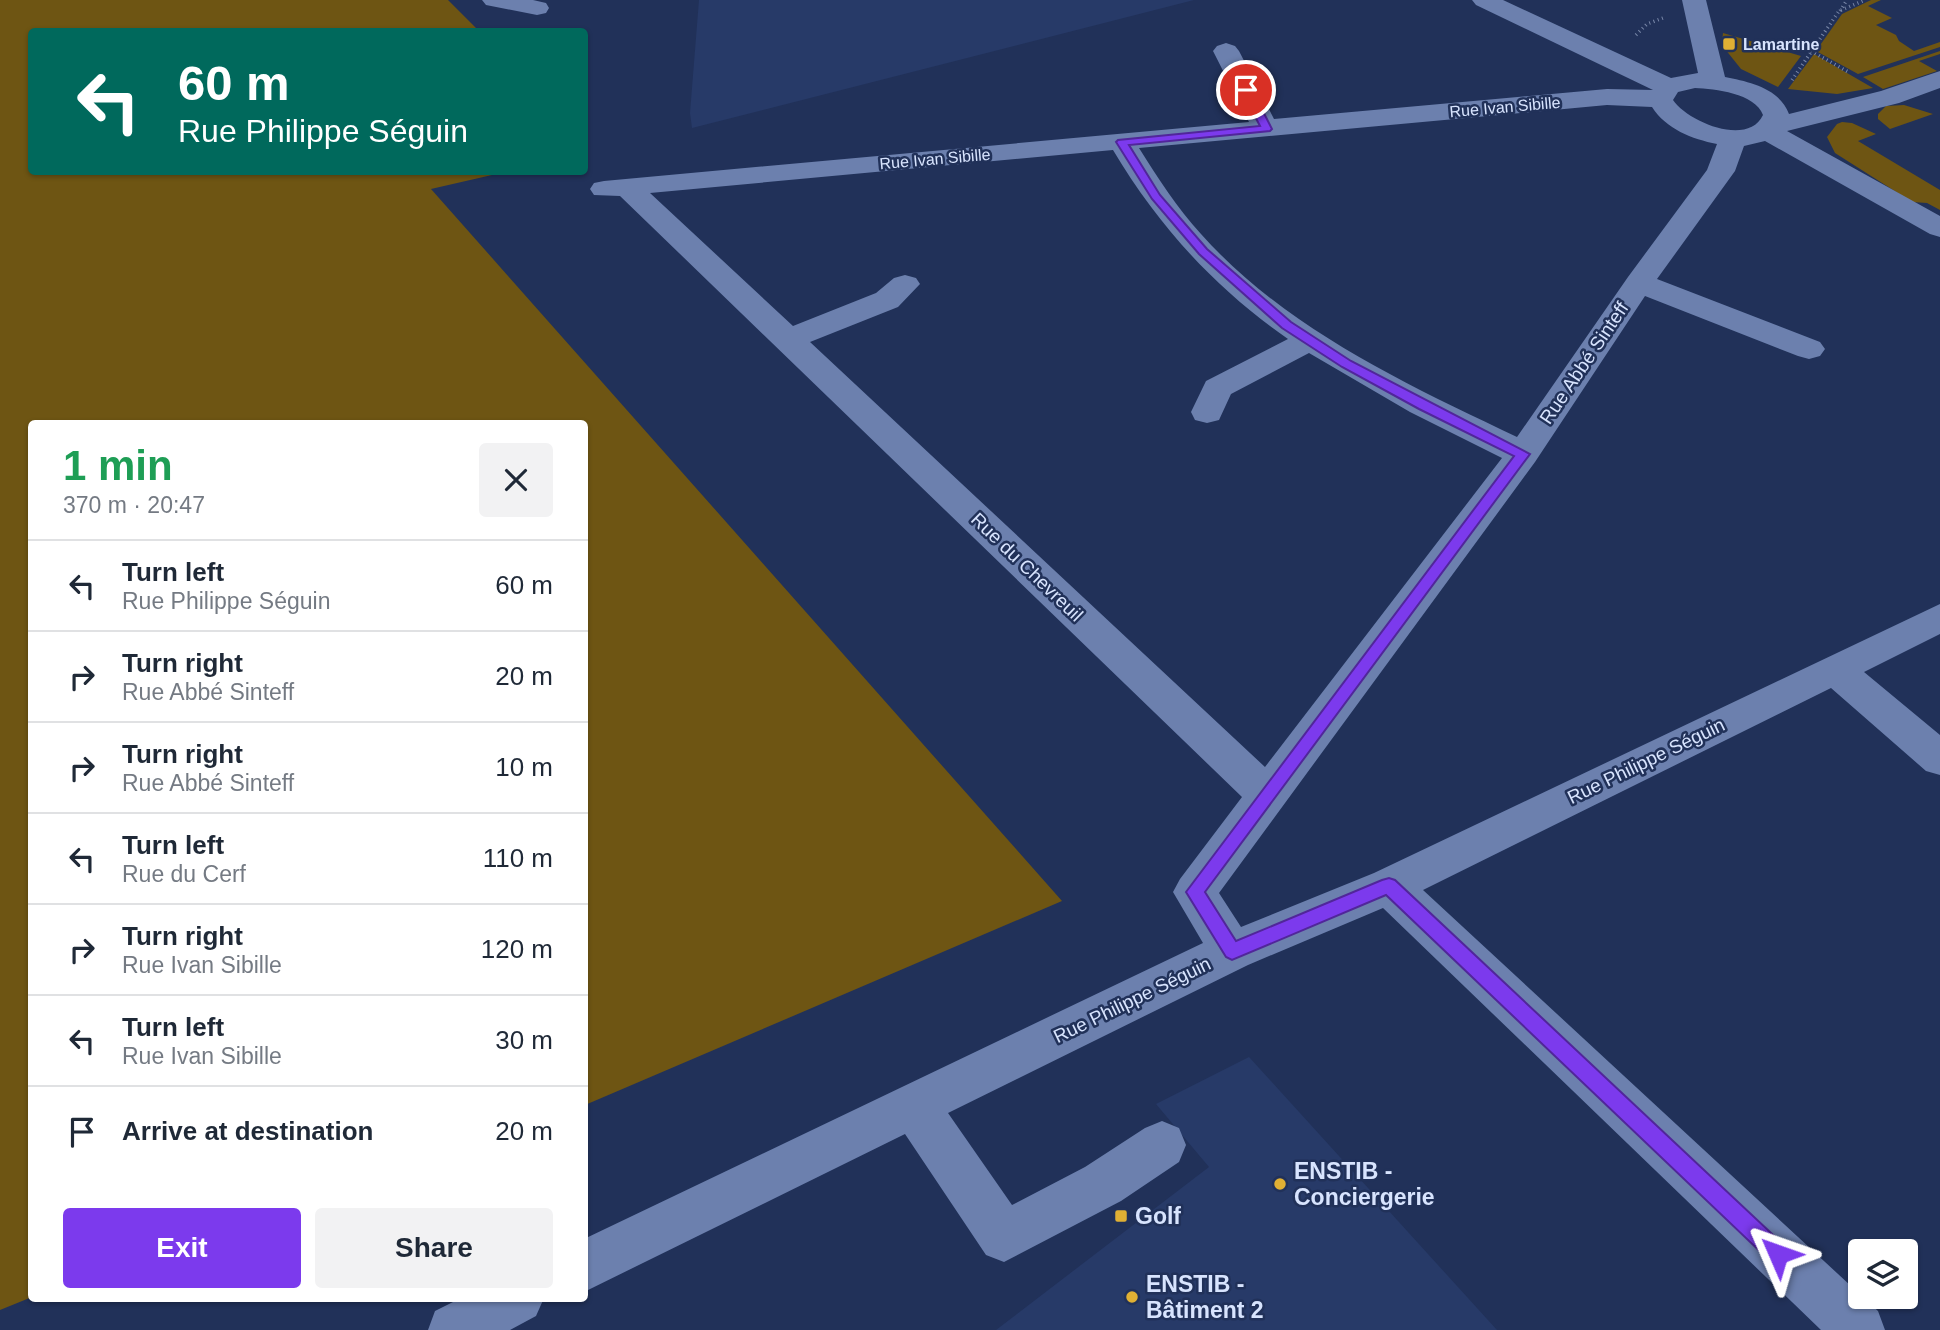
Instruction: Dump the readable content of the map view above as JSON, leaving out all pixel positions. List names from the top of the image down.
{
  "streets": {
    "street": [
      "Rue Ivan Sibille",
      "Rue Abbé Sinteff",
      "Rue du Chevreuil",
      "Rue Philippe Séguin"
    ]
  },
  "crossings": [
    ["Rue Ivan Sibille", "Rue du Chevreuil"],
    ["Rue Abbé Sinteff", "Rue du Chevreuil"],
    ["Rue Abbé Sinteff", "Rue Philippe Séguin"]
  ],
  "places": {
    "transit": ["Lamartine", "Golf"],
    "other": ["ENSTIB - Conciergerie", "ENSTIB - Bâtiment 2"]
  },
  "page": {
    "turn": ["60 m", "Rue Philippe Séguin"],
    "heading": ["1 min", "370 m · 20:47"],
    "list": [
      {
        "name": "Turn left",
        "note": "Rue Philippe Séguin",
        "value": "60 m"
      },
      {
        "name": "Turn right",
        "note": "Rue Abbé Sinteff",
        "value": "20 m"
      },
      {
        "name": "Turn right",
        "note": "Rue Abbé Sinteff",
        "value": "10 m"
      },
      {
        "name": "Turn left",
        "note": "Rue du Cerf",
        "value": "110 m"
      },
      {
        "name": "Turn right",
        "note": "Rue Ivan Sibille",
        "value": "120 m"
      },
      {
        "name": "Turn left",
        "note": "Rue Ivan Sibille",
        "value": "30 m"
      },
      {
        "name": "Arrive at destination",
        "value": "20 m"
      }
    ],
    "buttons": ["Exit", "Share"]
  }
}
